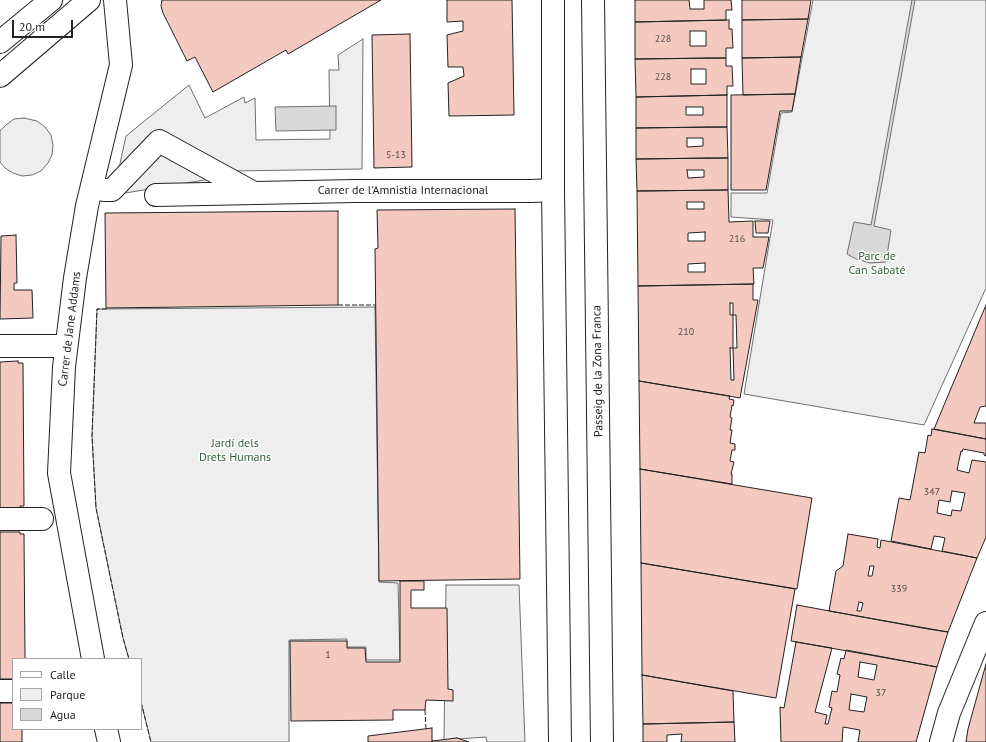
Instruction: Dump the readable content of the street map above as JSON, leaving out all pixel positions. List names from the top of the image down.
{
  "streets": {
    "street": ["Carrer de l'Amnistia Internacional", "Carrer de Jane Addams", "Passeig de la Zona Franca"]
  },
  "parks": ["Parc de Can Sabaté", "Jardí dels Drets Humans"],
  "house_numbers": [
    "228",
    "228",
    "5-13",
    "216",
    "210",
    "347",
    "339",
    "1",
    "37"
  ],
  "legend": ["Calle", "Parque", "Agua"],
  "scale_bar": "20 m"
}
